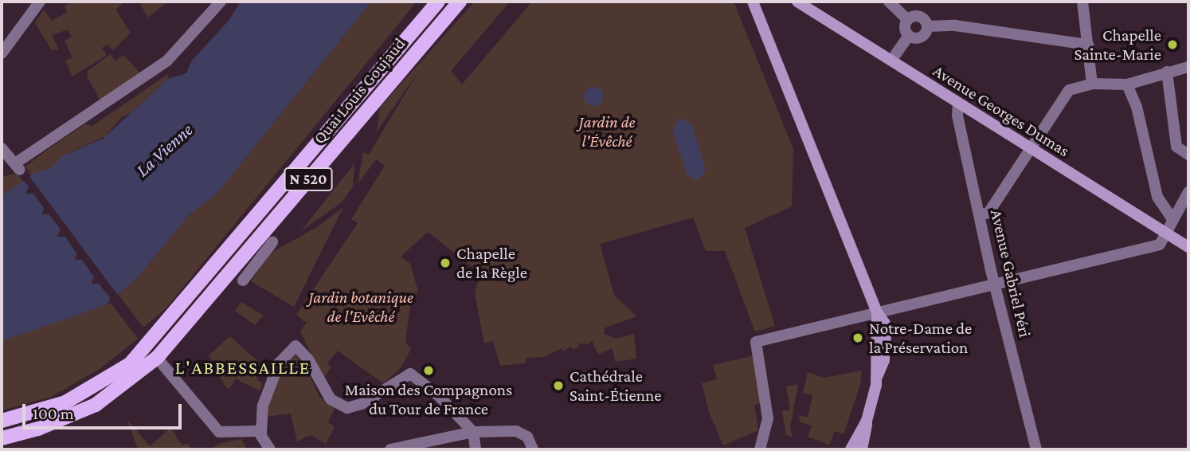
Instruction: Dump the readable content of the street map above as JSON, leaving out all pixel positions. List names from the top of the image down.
{
  "streets": {
    "main road": ["Quai Louis Goujaud", "Avenue Georges Dumas", "N 520"],
    "street": ["Avenue Gabriel Péri"]
  },
  "crossings": [
    ["Quai Louis Goujaud", "N 520"],
    ["Avenue Georges Dumas", "Avenue Gabriel Péri"]
  ],
  "districts": ["L'ABBESSAILLE"],
  "water": ["La Vienne"],
  "parks": ["Jardin de l'Évêché", "Jardin botanique de l'Evêché"],
  "places": [
    "Chapelle Sainte-Marie",
    "Chapelle de la Règle",
    "Notre-Dame de la Préservation",
    "Maison des Compagnons du Tour de France",
    "Cathédrale Saint-Étienne"
  ],
  "scale_bar": "100 m"
}
